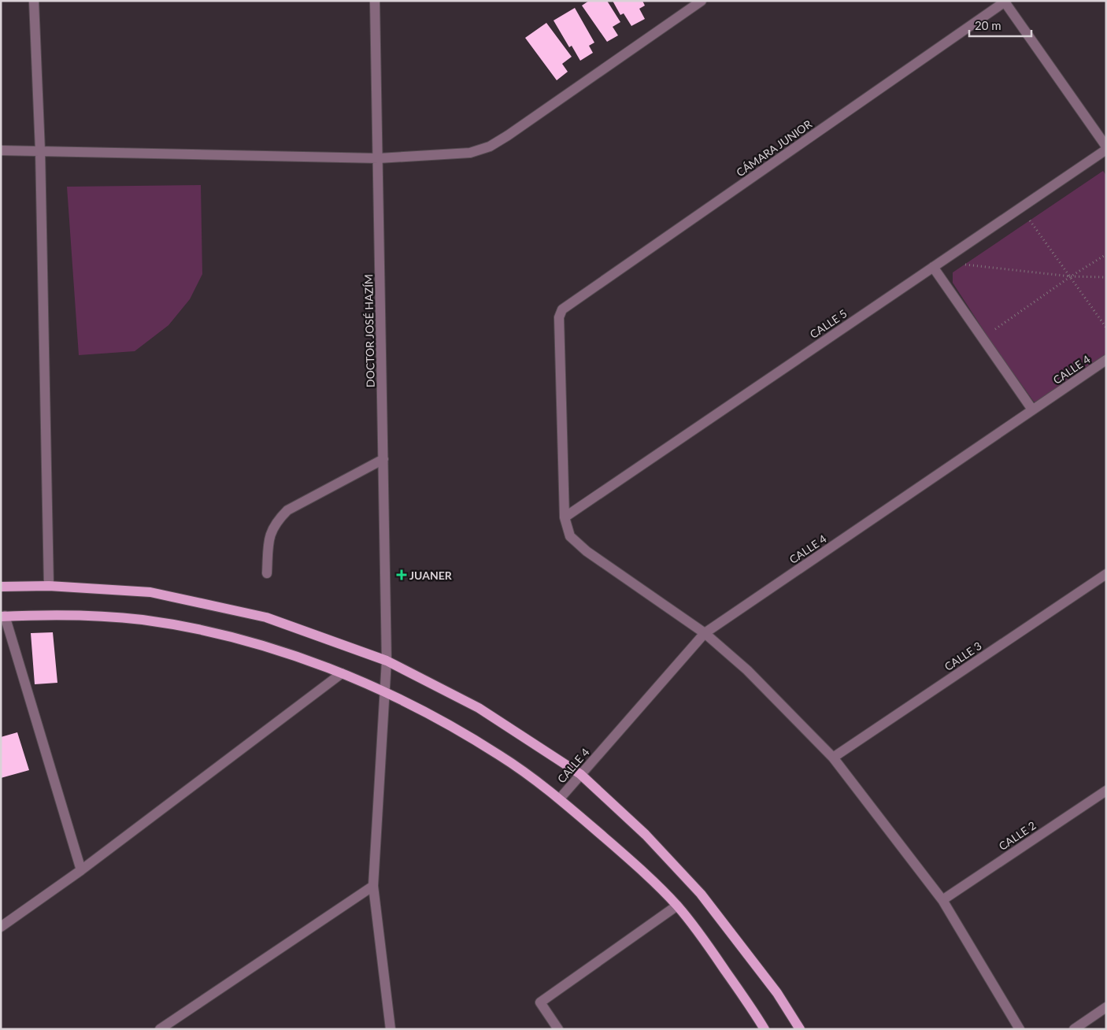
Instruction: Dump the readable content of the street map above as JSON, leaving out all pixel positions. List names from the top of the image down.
{
  "streets": {
    "street": [
      "CÁMARA JUNIOR",
      "CALLE 5",
      "DOCTOR JOSÉ HAZÍM",
      "CALLE 4",
      "CALLE 3",
      "CALLE 2"
    ]
  },
  "crossings": [
    ["CÁMARA JUNIOR", "CALLE 5"]
  ],
  "places": {
    "health": ["JUANER"]
  },
  "scale_bar": "20 m"
}
